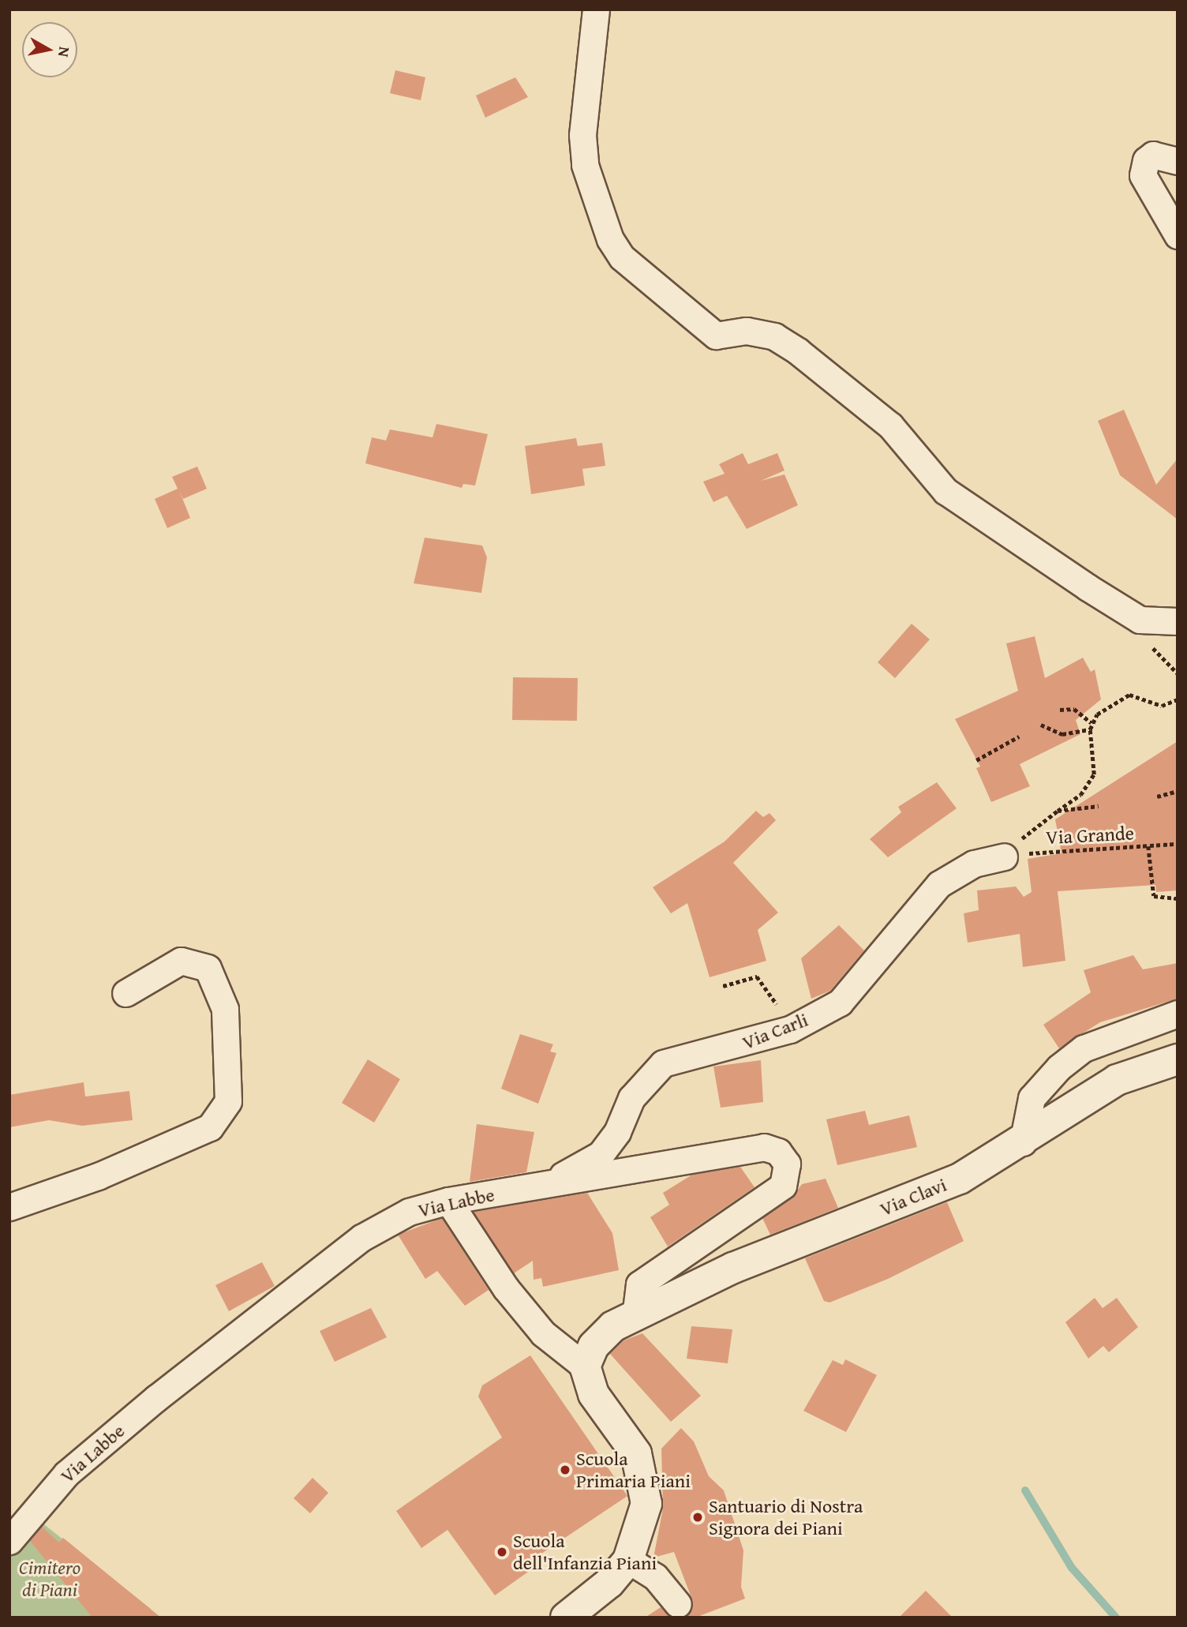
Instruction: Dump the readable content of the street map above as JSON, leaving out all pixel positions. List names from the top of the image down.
{
  "streets": {
    "main road": ["Via Clavi"],
    "street": ["Via Carli", "Via Labbe"],
    "path": ["Via Grande"]
  },
  "crossings": [
    ["Via Grande", "Via Carli"],
    ["Via Carli", "Via Labbe"],
    ["Via Clavi", "Via Labbe"]
  ],
  "parks": ["Cimitero di Piani"],
  "places": ["Scuola Primaria Piani", "Santuario di Nostra Signora dei Piani", "Scuola dell'Infanzia Piani"],
  "north": "right"
}
